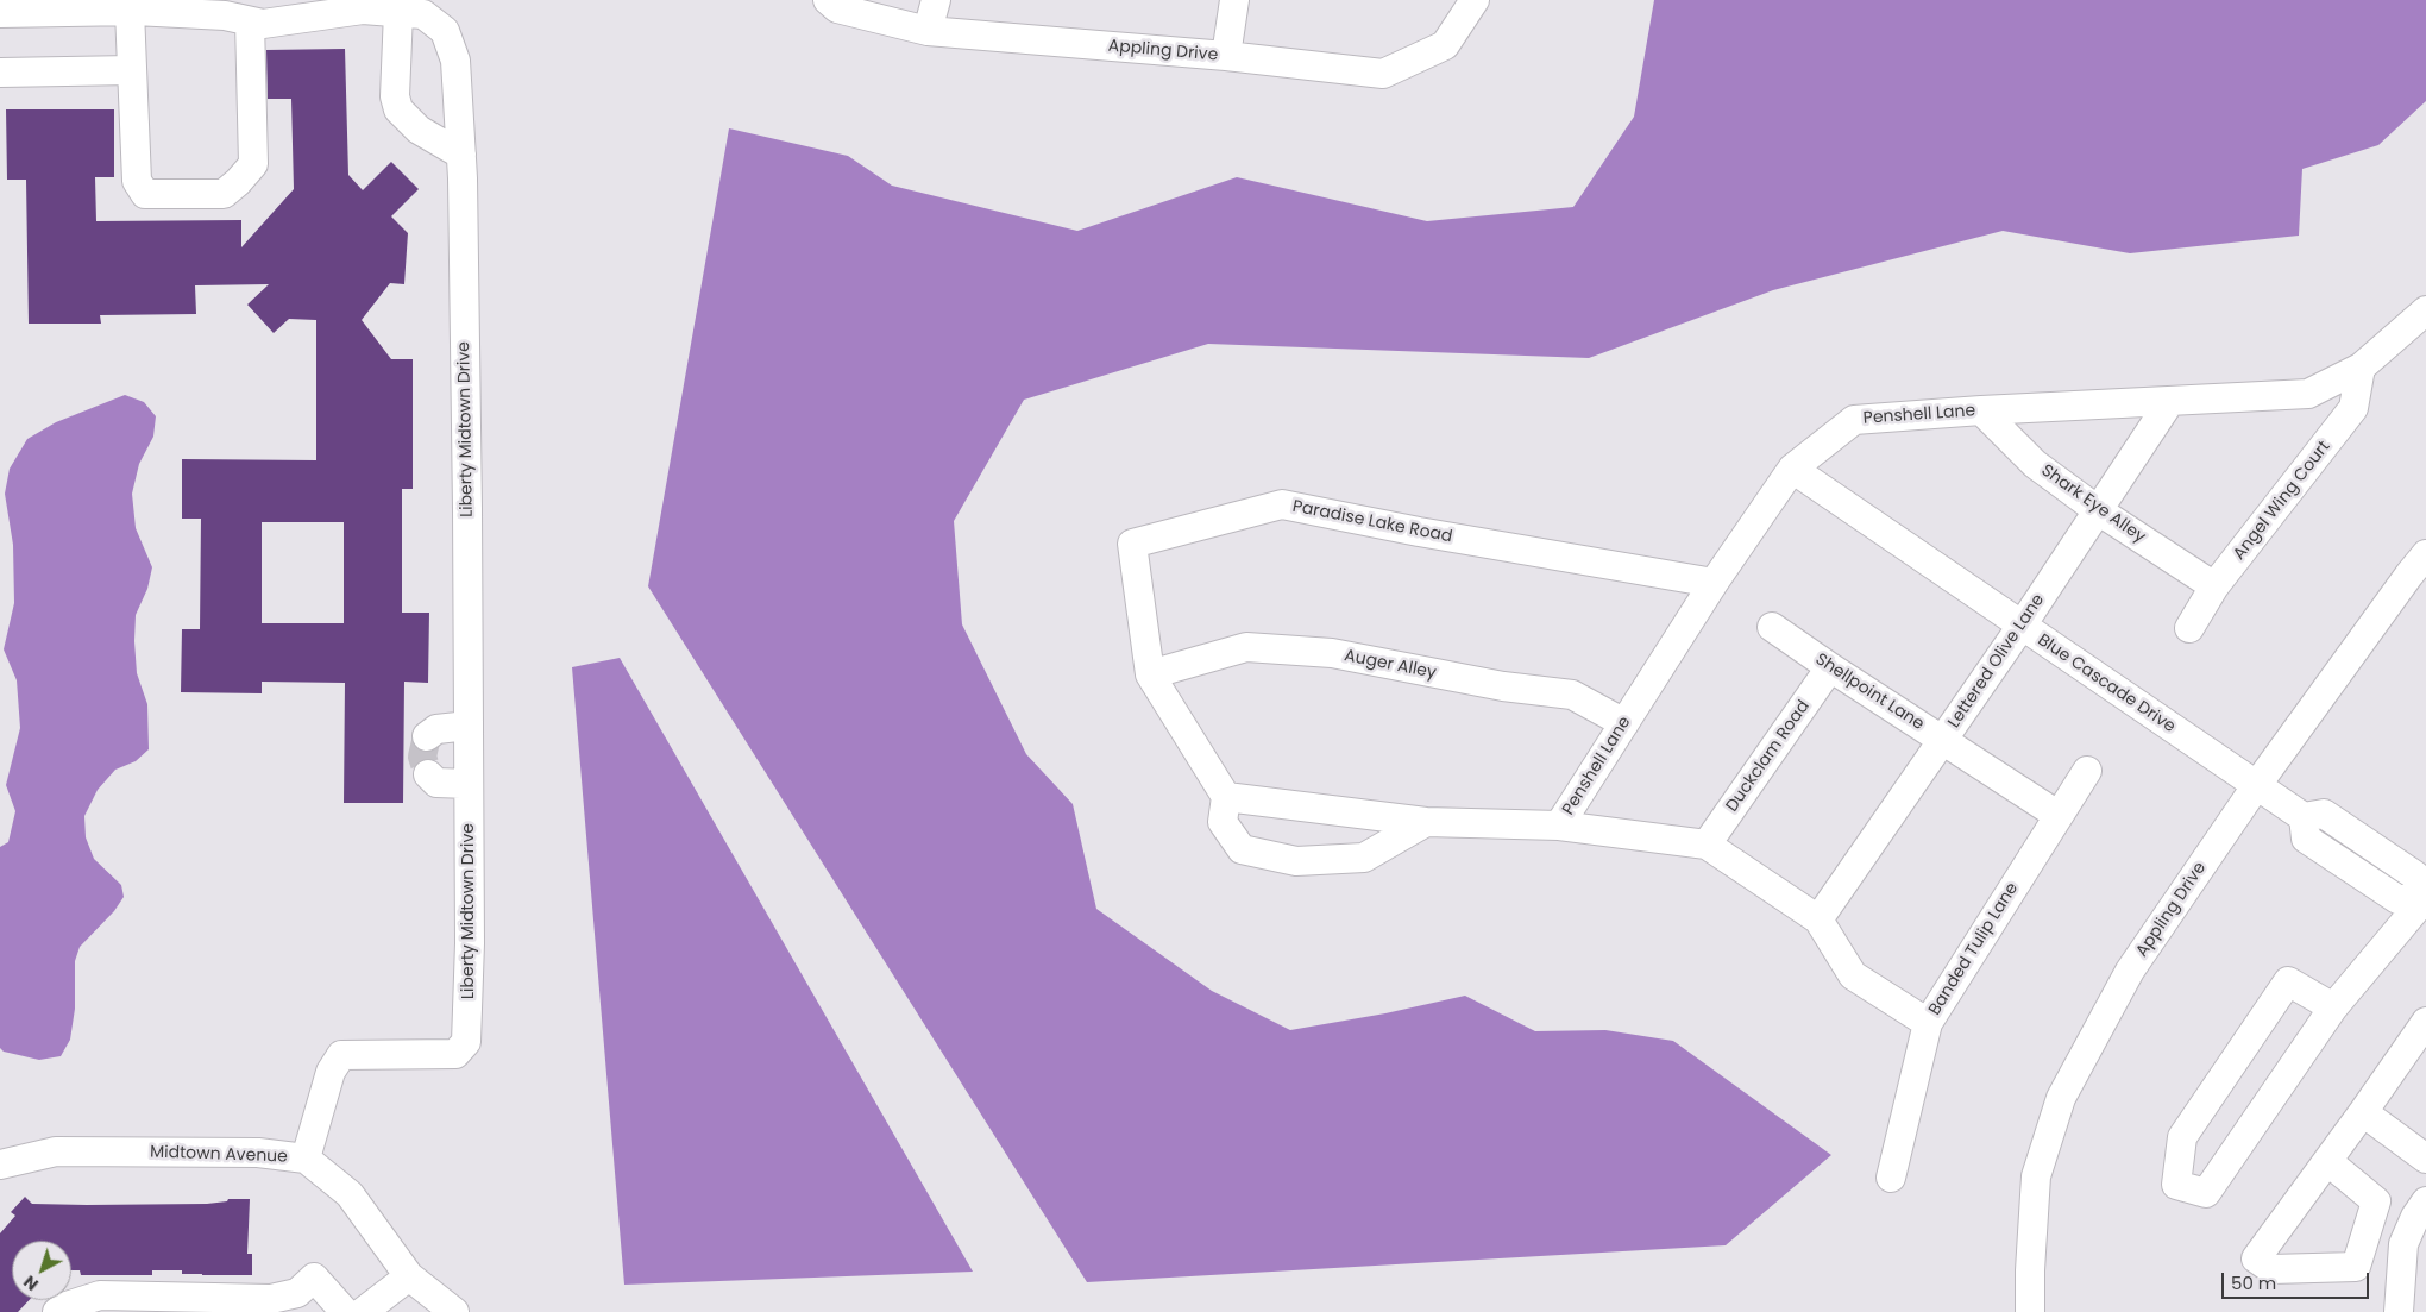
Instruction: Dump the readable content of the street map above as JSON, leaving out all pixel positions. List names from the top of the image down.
{
  "streets": {
    "street": [
      "Appling Drive",
      "Penshell Lane",
      "Liberty Midtown Drive",
      "Angel Wing Court",
      "Shark Eye Alley",
      "Paradise Lake Road",
      "Lettered Olive Lane",
      "Auger Alley",
      "Blue Cascade Drive",
      "Shellpoint Lane",
      "Duckclam Road",
      "Banded Tulip Lane",
      "Midtown Avenue"
    ]
  },
  "crossings": [
    ["Appling Drive", "Blue Cascade Drive"],
    ["Penshell Lane", "Angel Wing Court"],
    ["Penshell Lane", "Shark Eye Alley"],
    ["Penshell Lane", "Paradise Lake Road"],
    ["Penshell Lane", "Lettered Olive Lane"],
    ["Penshell Lane", "Auger Alley"],
    ["Penshell Lane", "Blue Cascade Drive"],
    ["Liberty Midtown Drive", "Midtown Avenue"],
    ["Angel Wing Court", "Shark Eye Alley"],
    ["Shark Eye Alley", "Lettered Olive Lane"],
    ["Paradise Lake Road", "Auger Alley"],
    ["Lettered Olive Lane", "Blue Cascade Drive"],
    ["Lettered Olive Lane", "Shellpoint Lane"],
    ["Shellpoint Lane", "Duckclam Road"],
    ["Shellpoint Lane", "Banded Tulip Lane"]
  ],
  "scale_bar": "50 m",
  "north": "bottom left"
}
